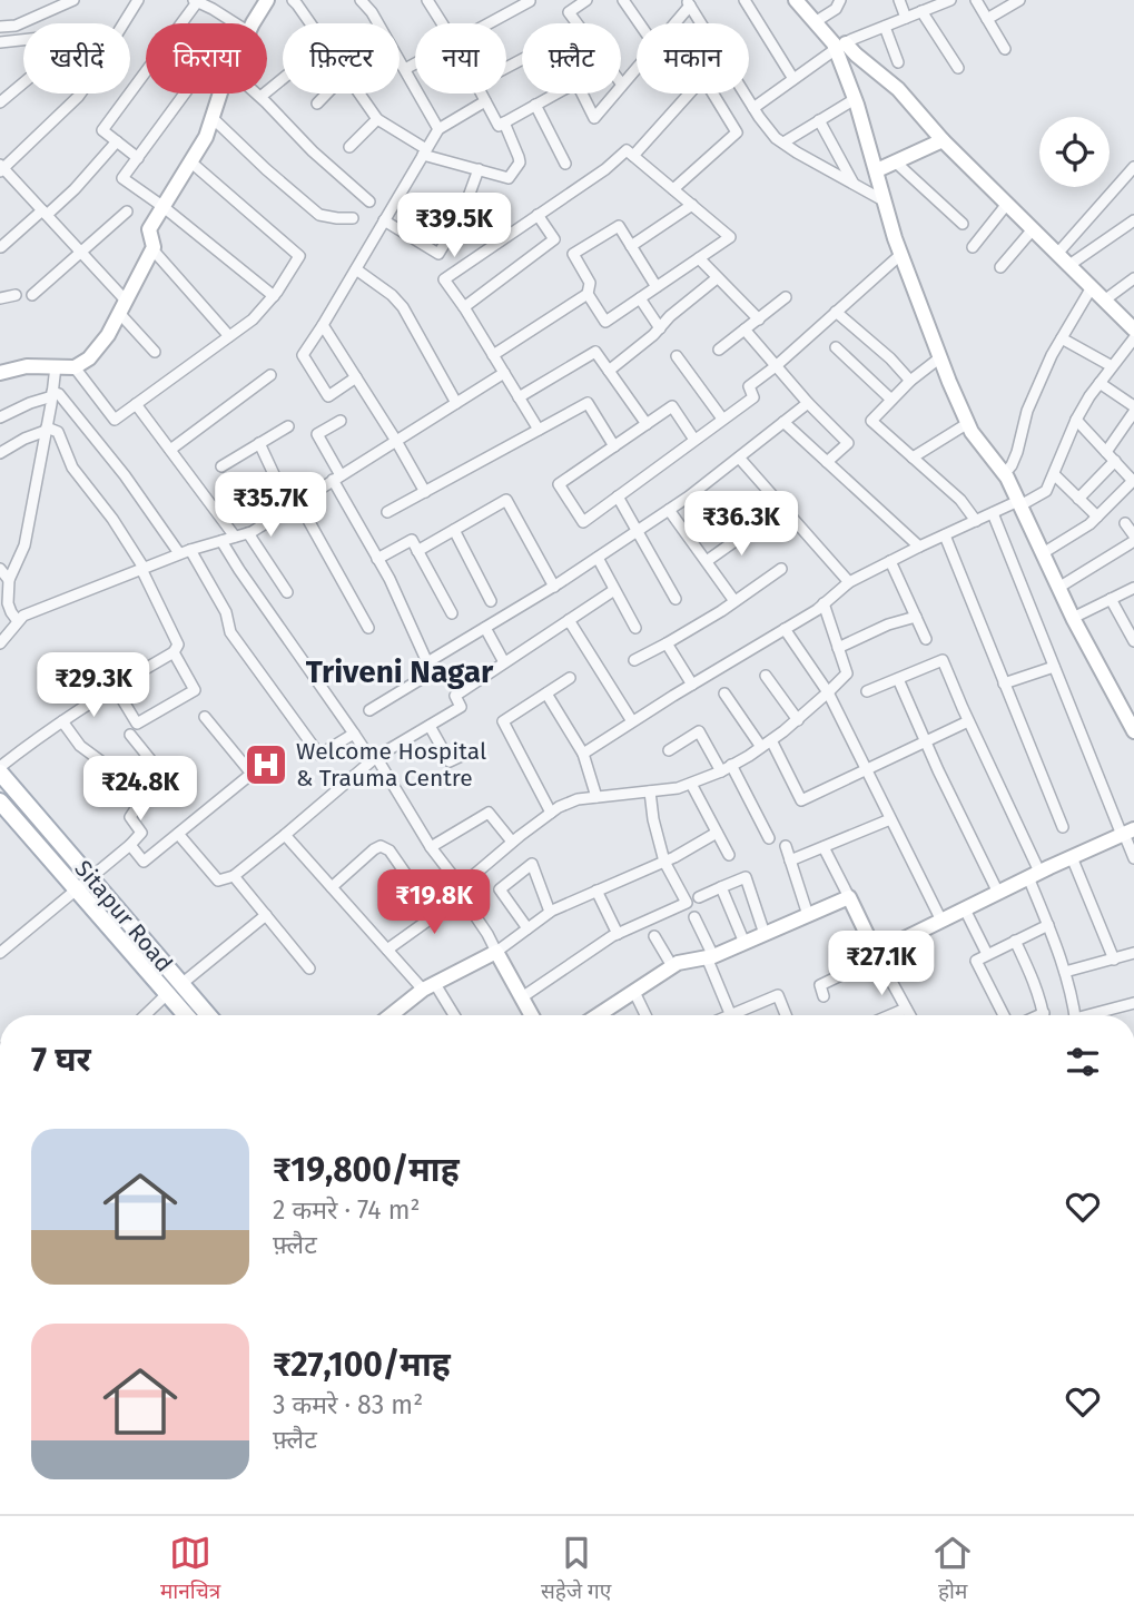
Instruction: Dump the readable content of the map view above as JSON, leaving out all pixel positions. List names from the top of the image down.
{
  "streets": {
    "main road": ["Sitapur Road"]
  },
  "districts": ["Triveni Nagar"],
  "places": {
    "hospital": ["Welcome Hospital & Trauma Centre"]
  },
  "page": {
    "chip": [
      "खरीदें",
      "किराया",
      "फ़िल्टर",
      "नया",
      "फ़्लैट",
      "मकान"
    ],
    "price": [
      "₹39.5K",
      "₹35.7K",
      "₹36.3K",
      "₹29.3K",
      "₹24.8K",
      "₹19.8K",
      "₹27.1K"
    ],
    "heading": "7 घर",
    "list": [
      {
        "name": "₹19,800/माह",
        "note": "2 कमरे · 74 m² · फ़्लैट"
      },
      {
        "name": "₹27,100/माह",
        "note": "3 कमरे · 83 m² · फ़्लैट"
      }
    ],
    "tabs": ["मानचित्र", "सहेजे गए", "होम"]
  }
}
